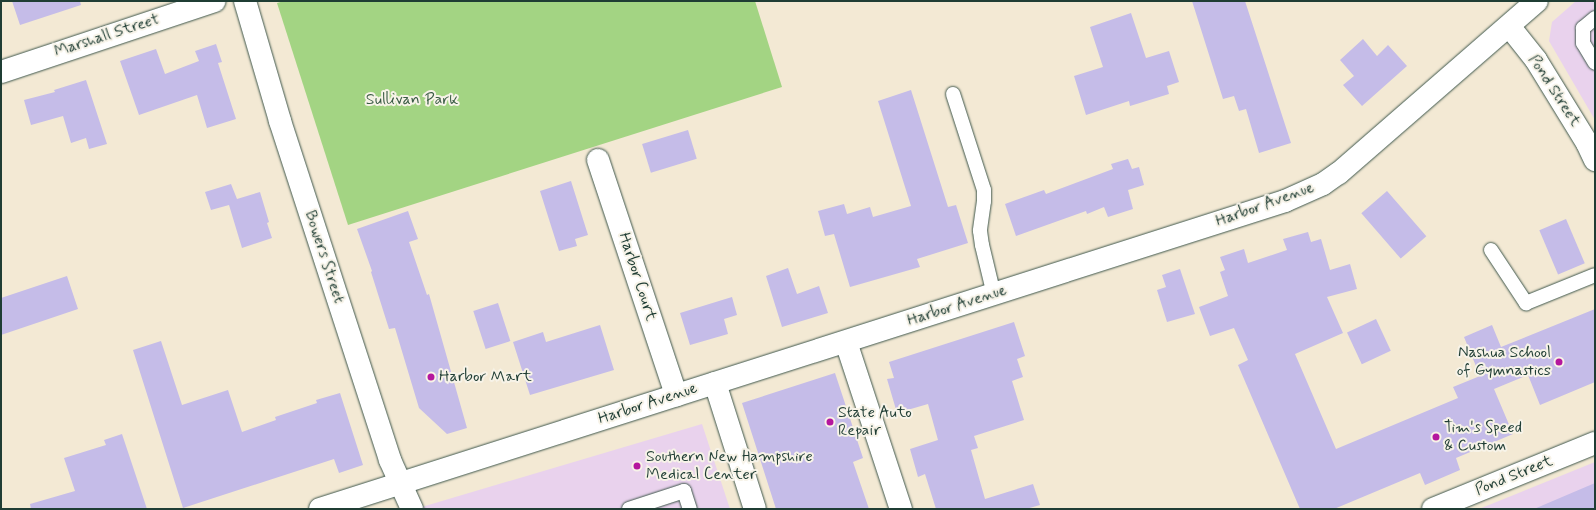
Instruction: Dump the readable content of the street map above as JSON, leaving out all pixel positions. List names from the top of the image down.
{
  "streets": {
    "street": [
      "Marshall Street",
      "Pond Street",
      "Harbor Avenue",
      "Bowers Street",
      "Harbor Court"
    ]
  },
  "crossings": [
    ["Pond Street", "Harbor Avenue"],
    ["Harbor Avenue", "Bowers Street"],
    ["Harbor Avenue", "Harbor Court"]
  ],
  "parks": ["Sullivan Park"],
  "places": [
    "Nashua School of Gymnastics",
    "Harbor Mart",
    "State Auto Repair",
    "Tim's Speed & Custom",
    "Southern New Hampshire Medical Center"
  ]
}
